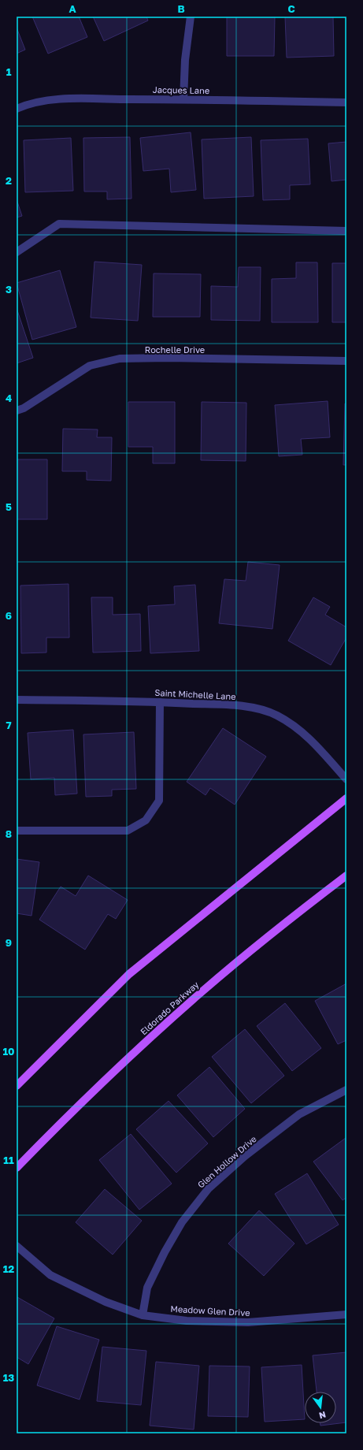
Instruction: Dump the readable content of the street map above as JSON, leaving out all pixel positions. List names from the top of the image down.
{
  "streets": {
    "main road": ["Eldorado Parkway"],
    "street": [
      "Jacques Lane",
      "Rochelle Drive",
      "Saint Michelle Lane",
      "Glen Hollow Drive",
      "Meadow Glen Drive"
    ]
  },
  "crossings": [
    ["Glen Hollow Drive", "Meadow Glen Drive"]
  ],
  "north": "bottom",
  "grid": {
    "columns": ["A", "B", "C"],
    "rows": [
      "1",
      "2",
      "3",
      "4",
      "5",
      "6",
      "7",
      "8",
      "9",
      "10",
      "11",
      "12",
      "13"
    ]
  }
}
